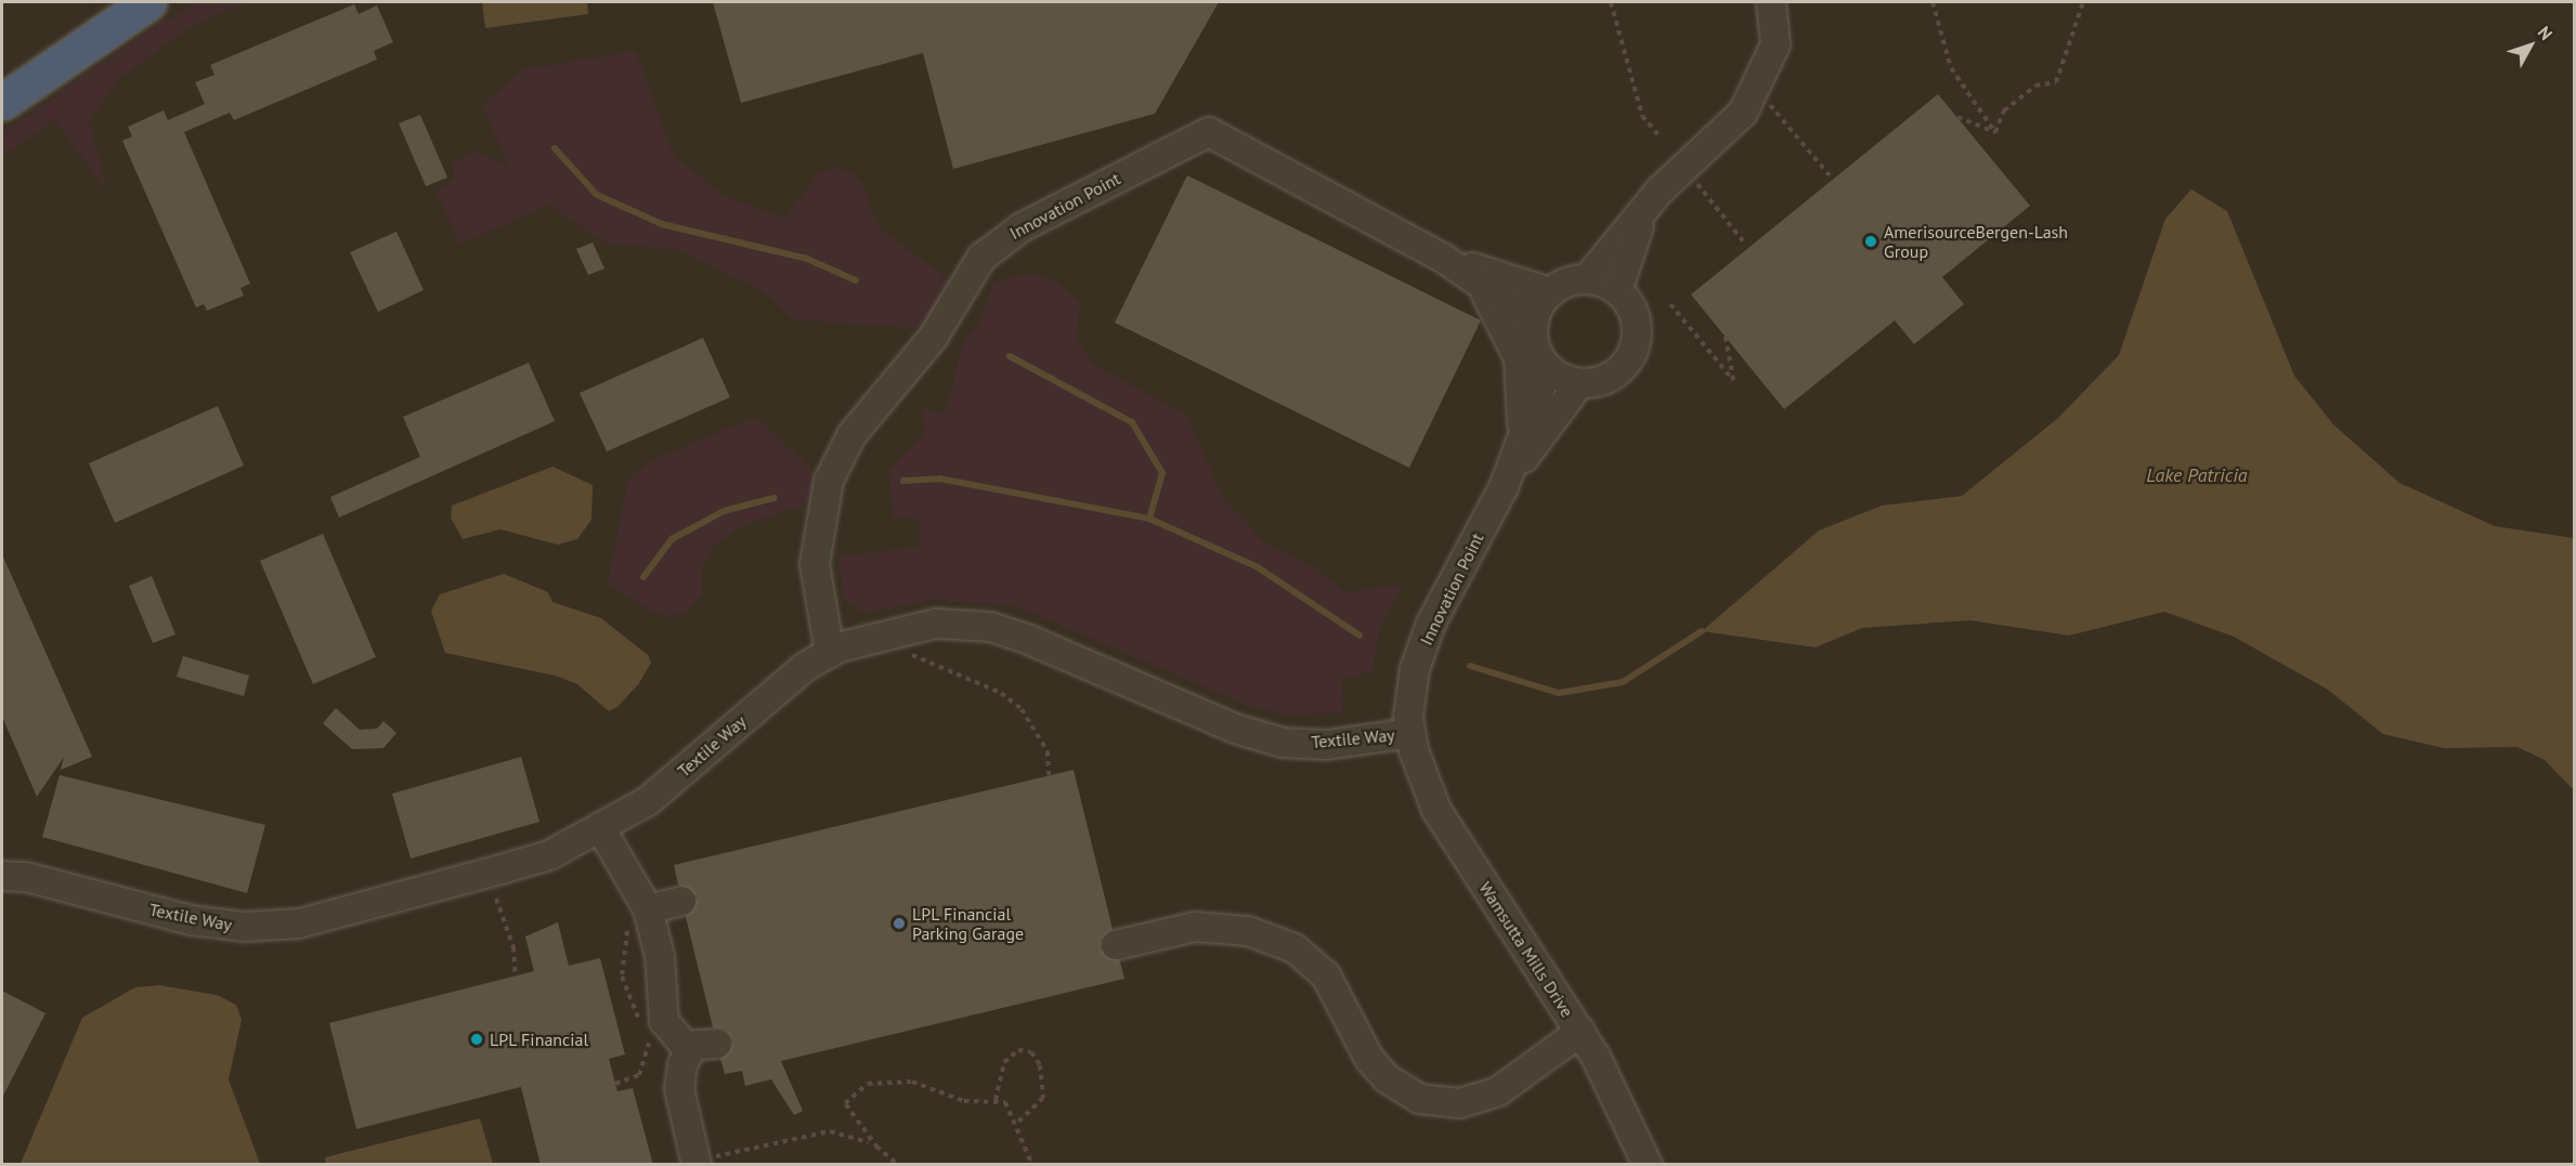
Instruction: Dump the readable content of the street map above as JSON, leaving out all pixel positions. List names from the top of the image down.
{
  "streets": {
    "street": ["Innovation Point", "Textile Way", "Wamsutta Mills Drive"]
  },
  "crossings": [
    ["Innovation Point", "Textile Way"],
    ["Innovation Point", "Wamsutta Mills Drive"],
    ["Textile Way", "Wamsutta Mills Drive"]
  ],
  "water": ["Lake Patricia"],
  "places": ["AmerisourceBergen-Lash Group", "LPL Financial Parking Garage", "LPL Financial"],
  "north": "top right"
}
